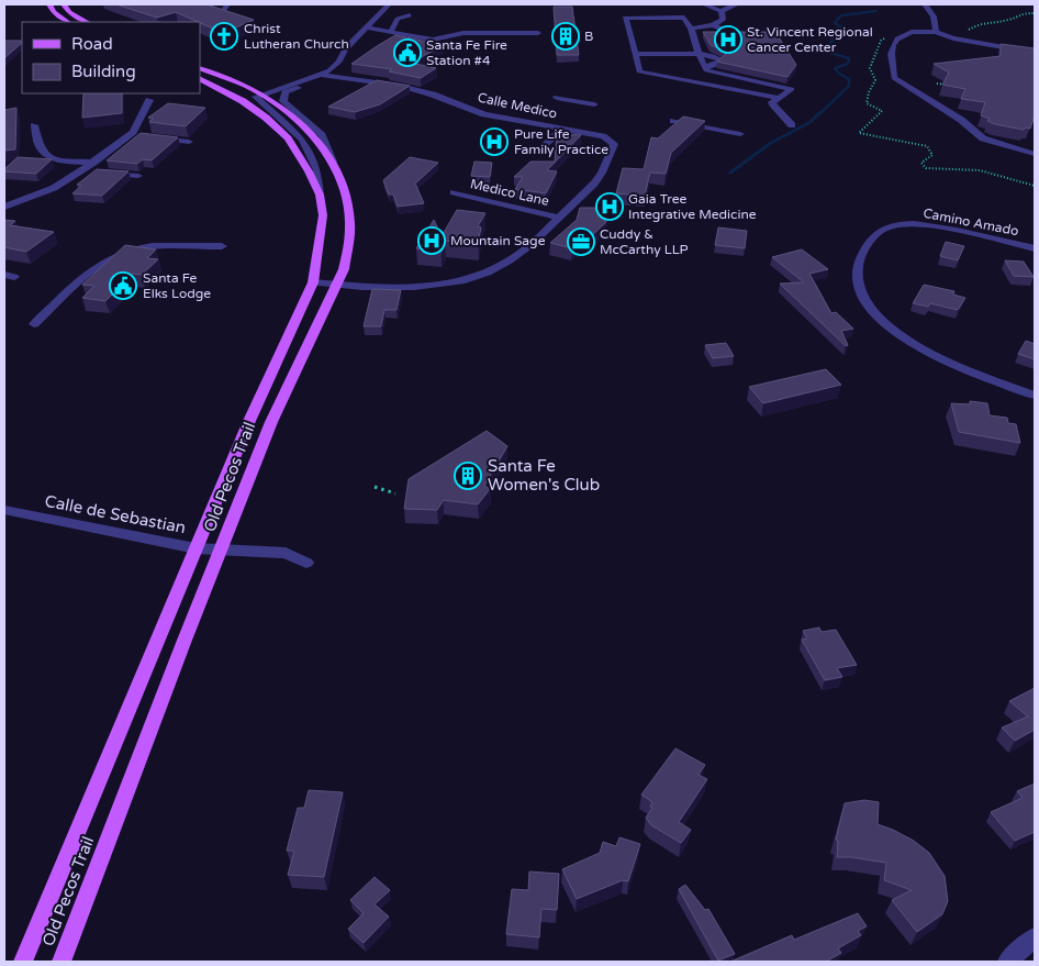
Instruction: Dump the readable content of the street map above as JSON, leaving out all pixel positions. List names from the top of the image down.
{
  "streets": {
    "main road": ["Old Pecos Trail"],
    "street": [
      "Calle Medico",
      "Medico Lane",
      "Camino Amado",
      "Calle de Sebastian"
    ]
  },
  "crossings": [
    ["Calle Medico", "Medico Lane"],
    ["Calle Medico", "Old Pecos Trail"],
    ["Old Pecos Trail", "Calle de Sebastian"]
  ],
  "places": {
    "church": ["Christ Lutheran Church"],
    "building": ["B", "Santa Fe Women's Club"],
    "hospital": [
      "St. Vincent Regional Cancer Center",
      "Pure Life Family Practice",
      "Gaia Tree Integrative Medicine",
      "Mountain Sage"
    ],
    "public building": ["Santa Fe Fire Station #4", "Santa Fe Elks Lodge"],
    "office": ["Cuddy & McCarthy LLP"]
  },
  "legend": ["Road", "Building"]
}
